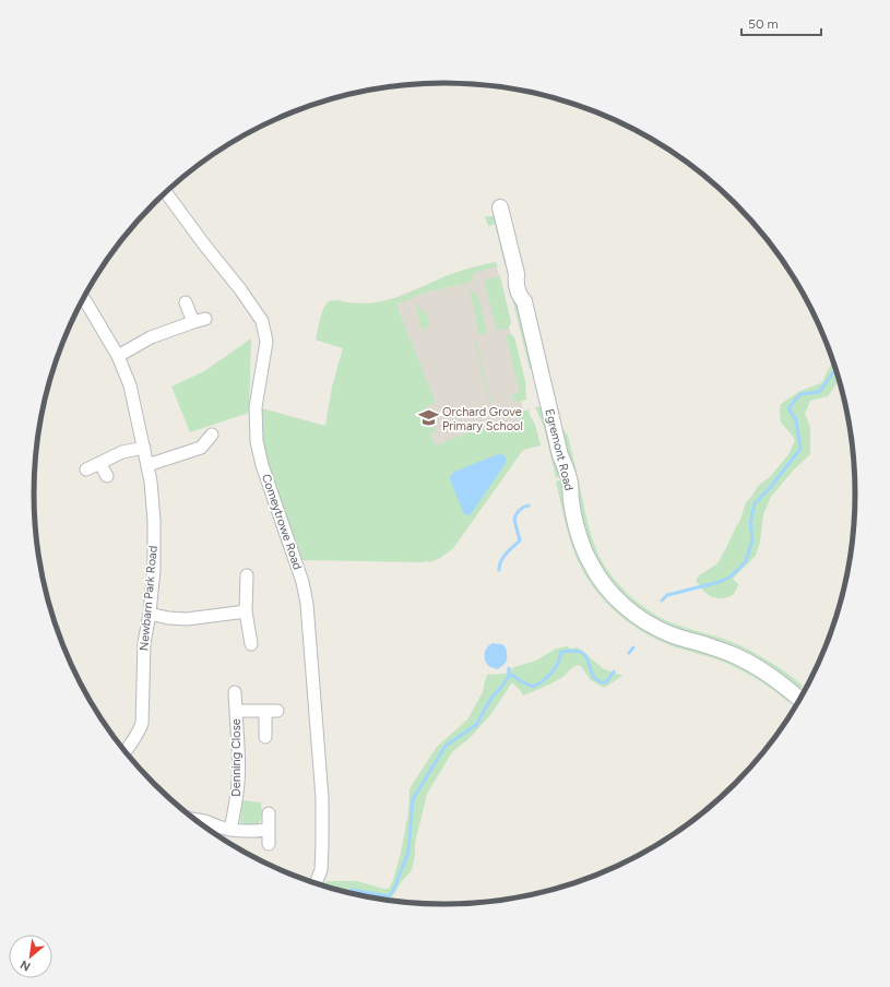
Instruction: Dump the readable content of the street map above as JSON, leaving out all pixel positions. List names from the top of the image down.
{
  "streets": {
    "street": [
      "Egremont Road",
      "Comeytrowe Road",
      "Newbarn Park Road",
      "Denning Close"
    ]
  },
  "places": {
    "school or university": ["Orchard Grove Primary School"]
  },
  "scale_bar": "50 m",
  "north": "bottom left"
}
